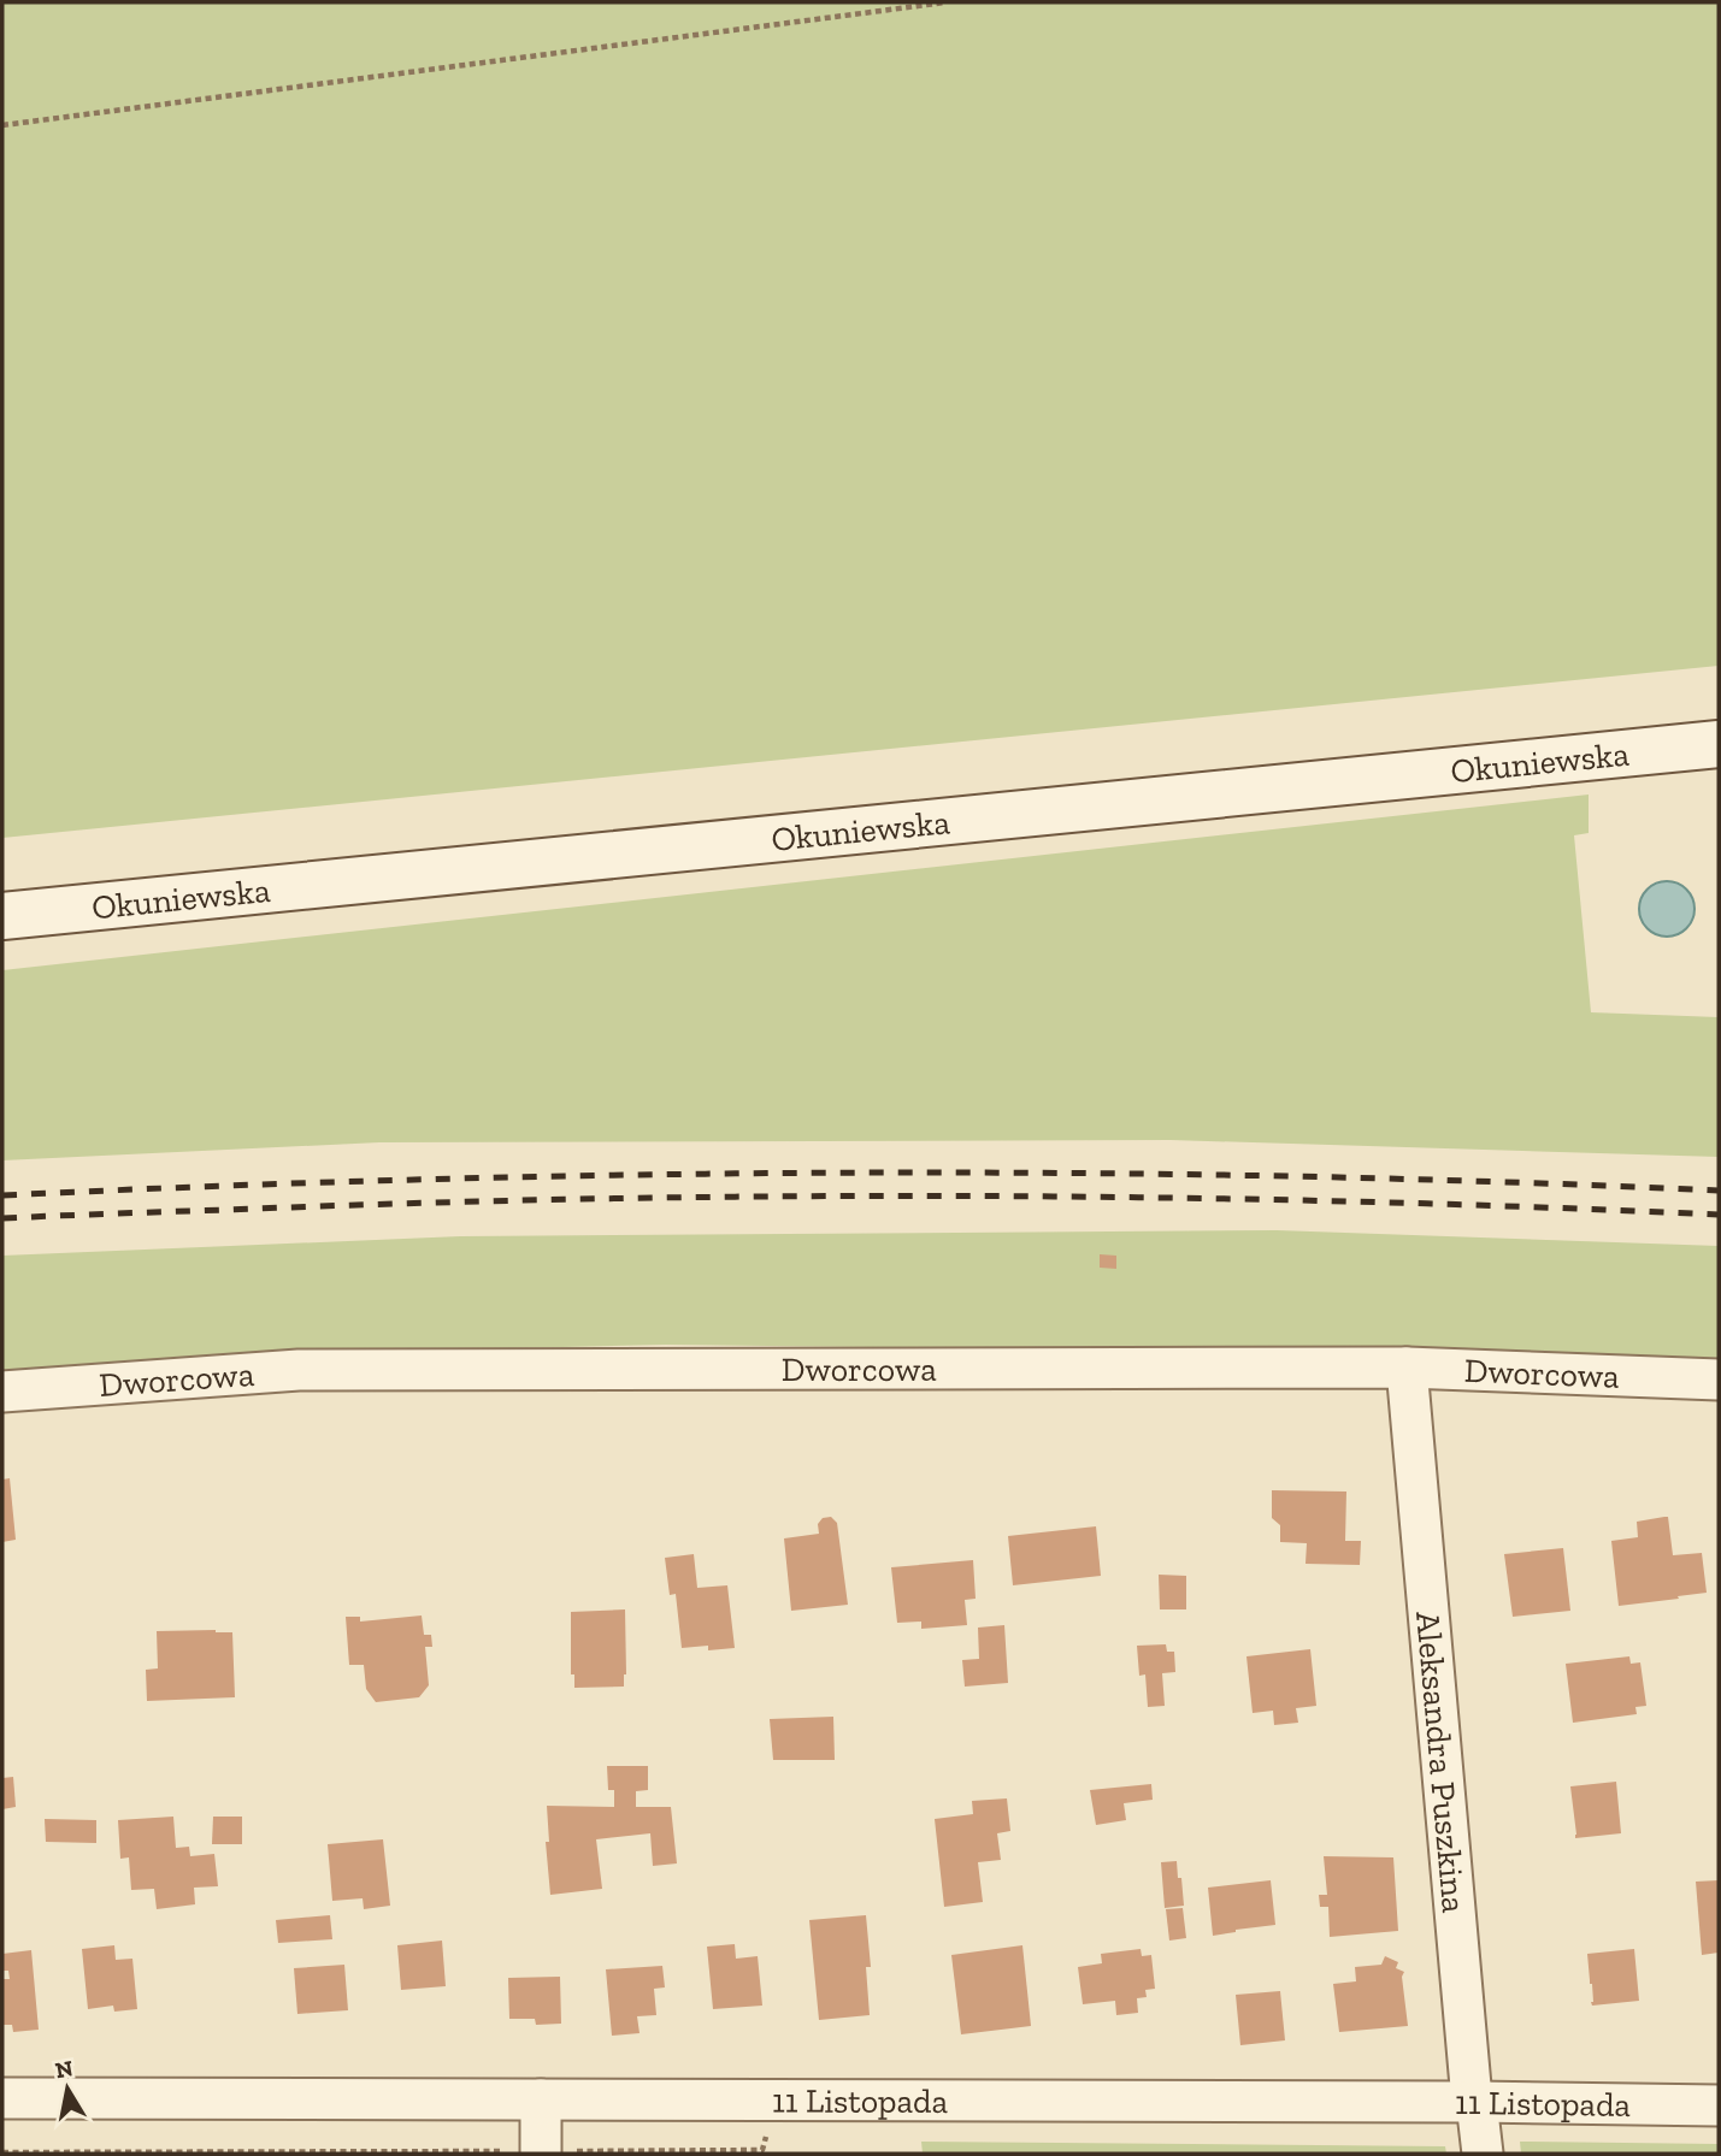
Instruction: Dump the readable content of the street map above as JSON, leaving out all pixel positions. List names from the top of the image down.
{
  "streets": {
    "main road": ["Okuniewska"],
    "street": ["Dworcowa", "Aleksandra Puszkina", "11 Listopada"]
  },
  "crossings": [
    ["Dworcowa", "Aleksandra Puszkina"],
    ["Aleksandra Puszkina", "11 Listopada"]
  ],
  "north": "top"
}
